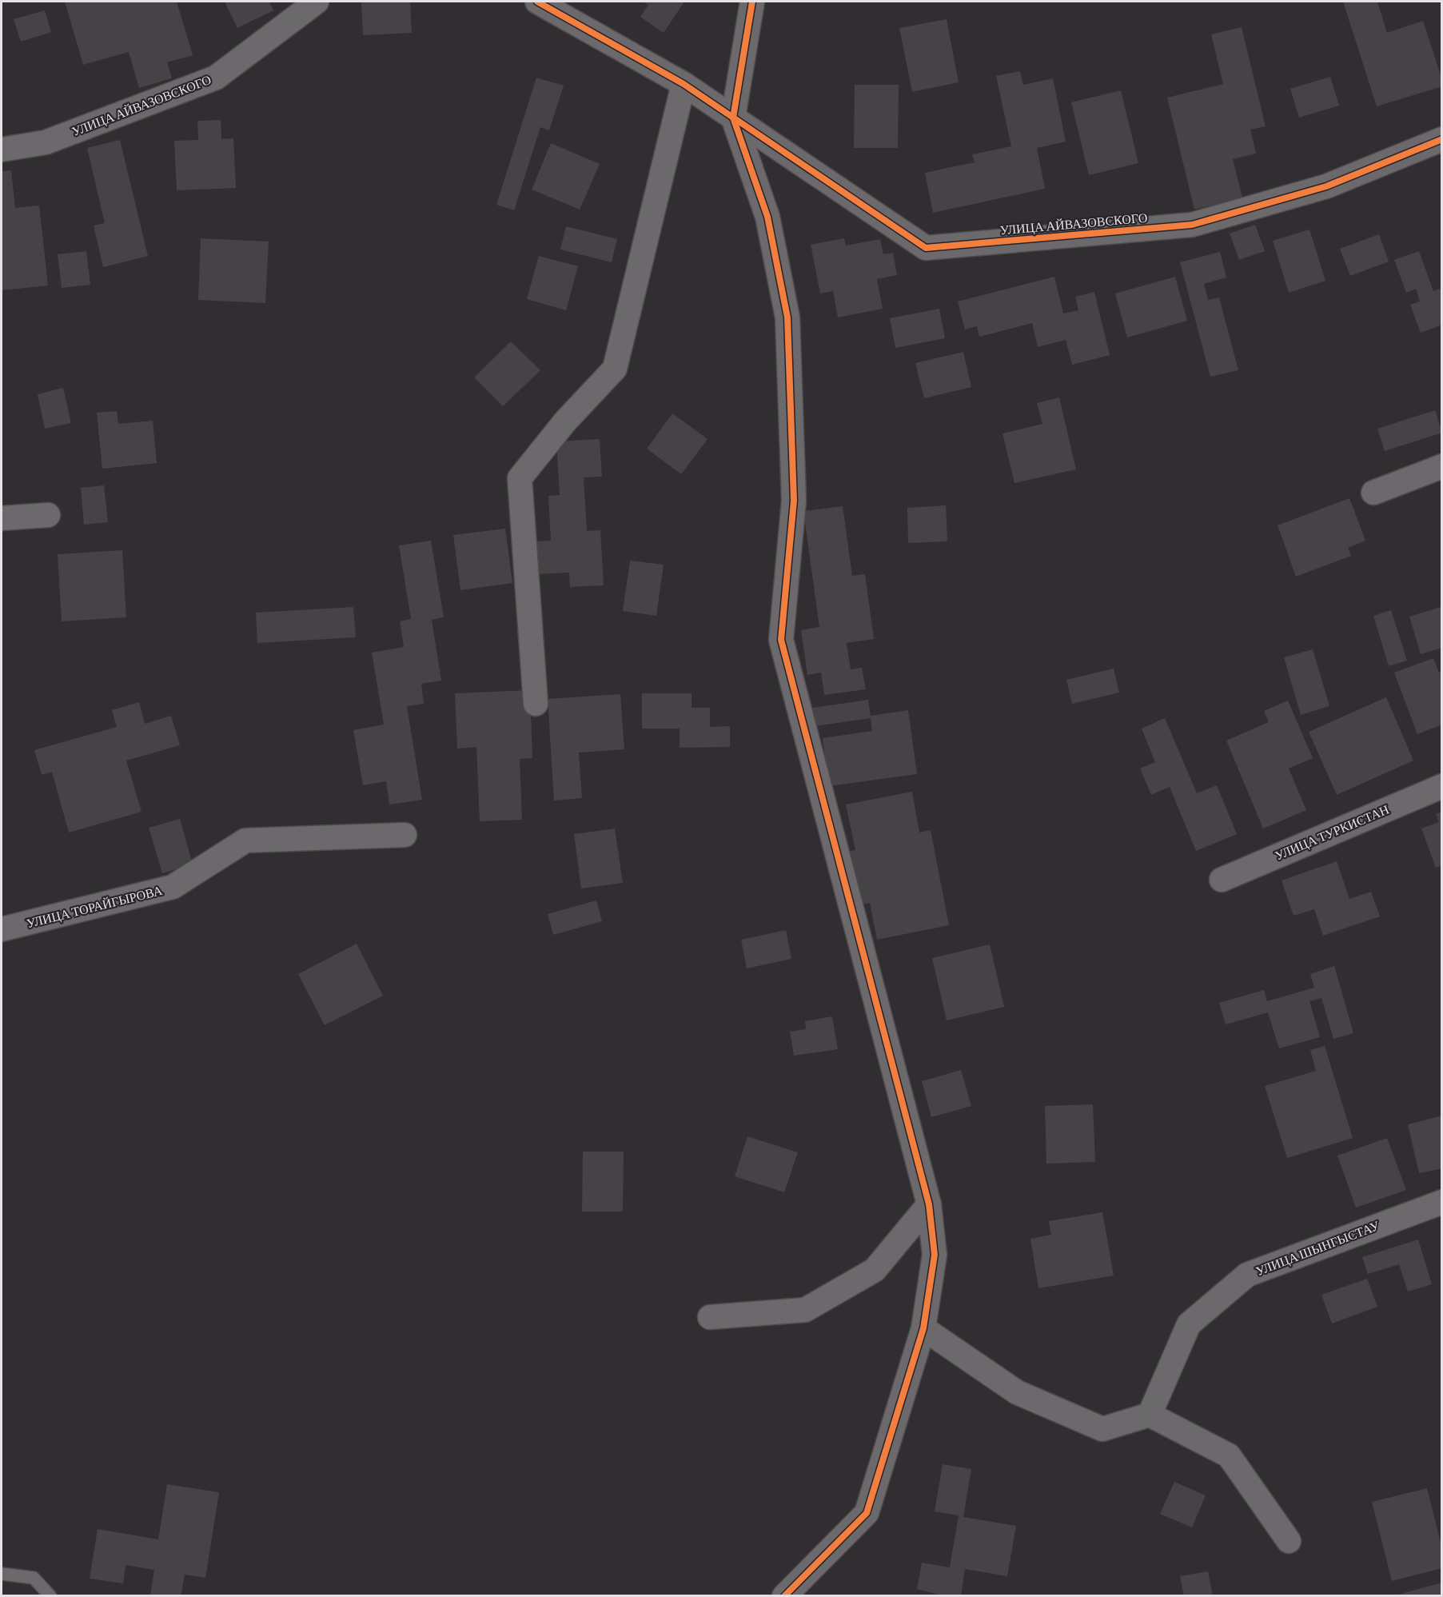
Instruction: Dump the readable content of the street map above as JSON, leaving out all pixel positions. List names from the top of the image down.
{
  "streets": {
    "street": [
      "УЛИЦА АЙВАЗОВСКОГО",
      "УЛИЦА ТУРКИСТАН",
      "УЛИЦА ТОРАЙГЫРОВА",
      "УЛИЦА ШЫНГЫСТАУ"
    ]
  }
}
